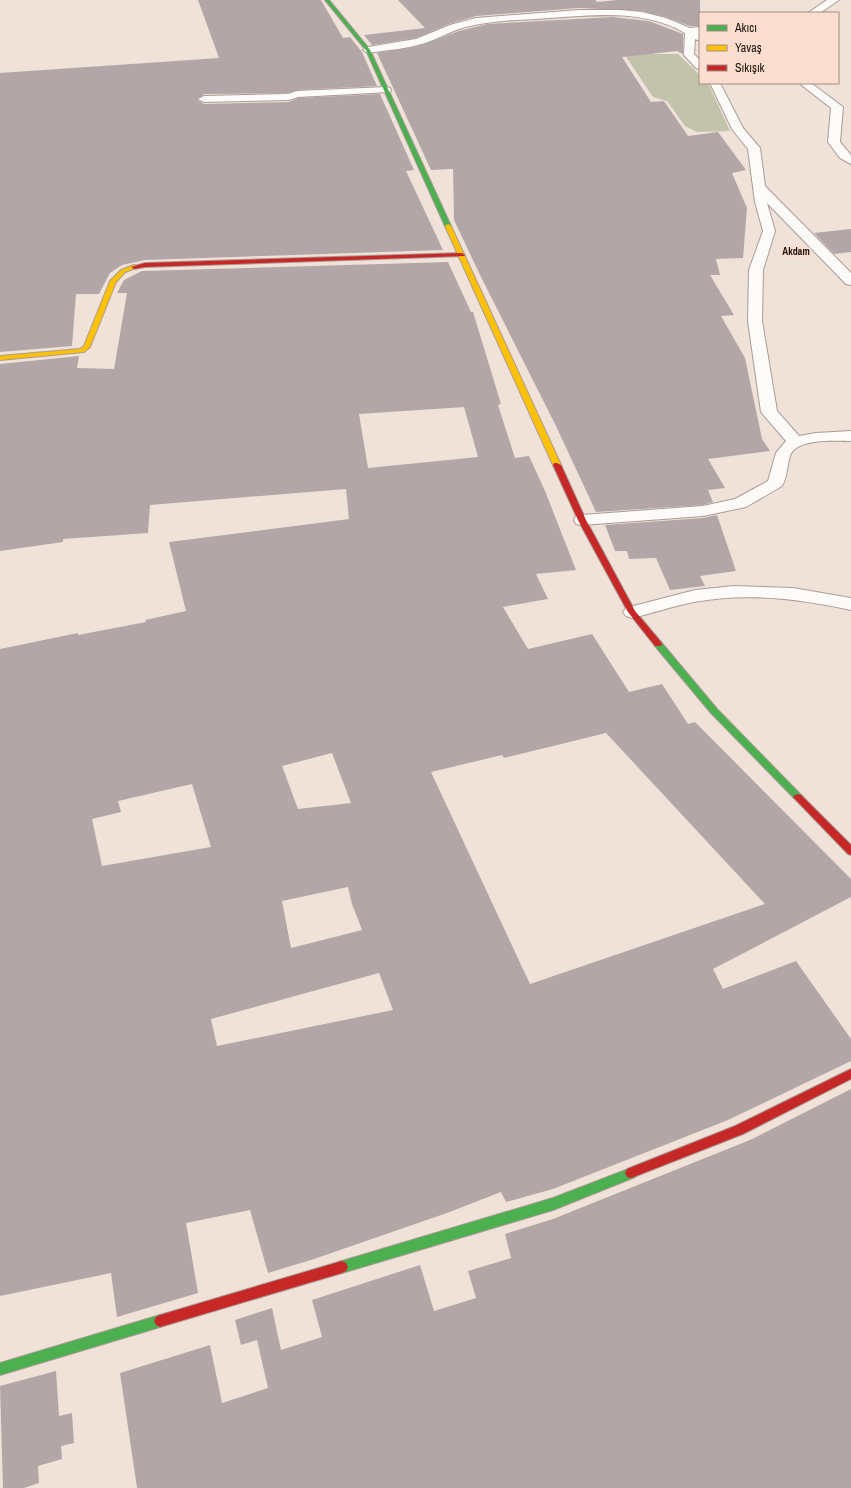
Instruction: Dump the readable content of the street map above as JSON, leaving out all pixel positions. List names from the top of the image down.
{
  "districts": ["Akdam"],
  "legend": ["Akıcı", "Yavaş", "Sıkışık"]
}
